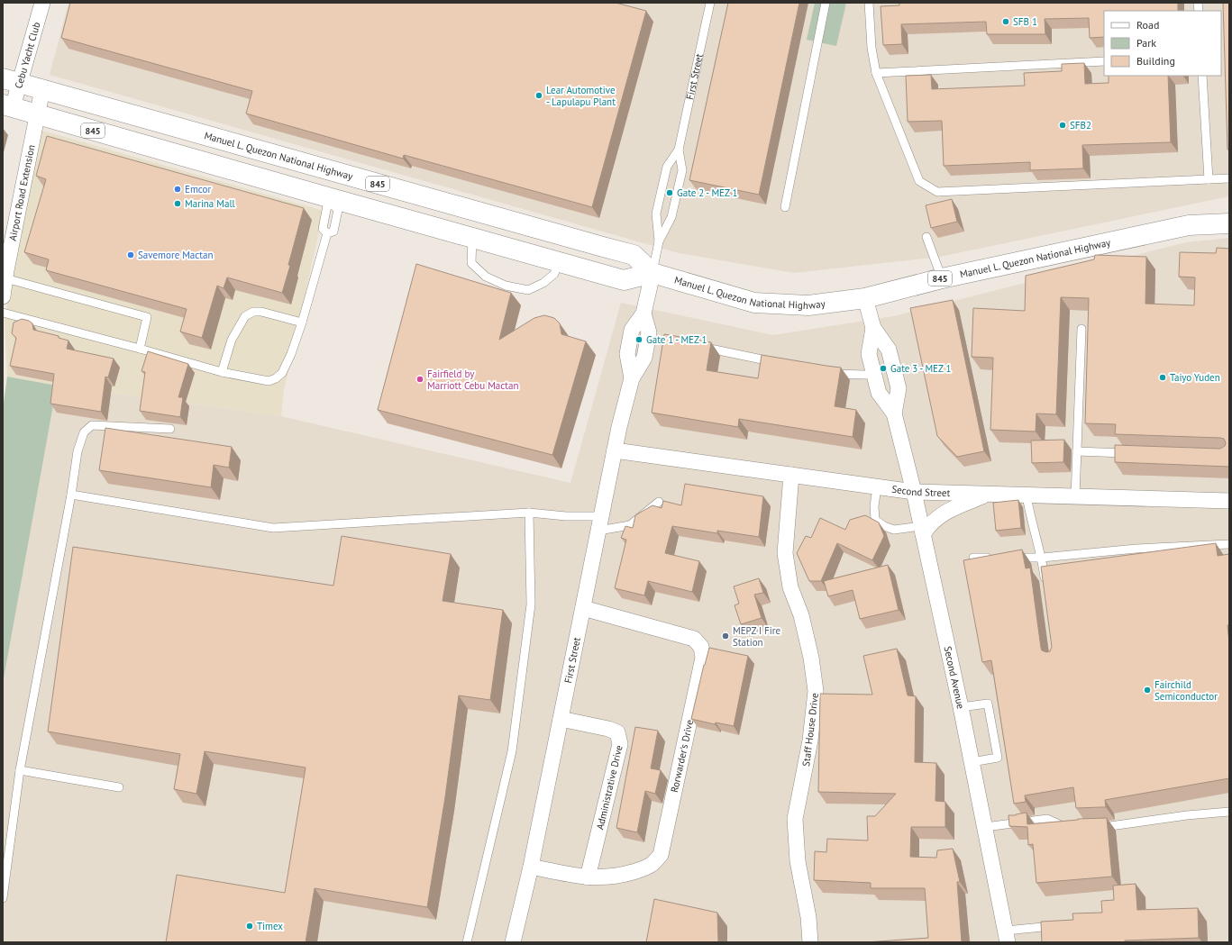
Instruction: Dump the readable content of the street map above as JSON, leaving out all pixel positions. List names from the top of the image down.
{
  "streets": {
    "main road": ["845", "Manuel L. Quezon National Highway"],
    "street": [
      "Cebu Yacht Club",
      "First Street",
      "Airport Road Extension",
      "Second Street",
      "Second Avenue",
      "Staff House Drive",
      "Rorwarder's Drive",
      "Administrative Drive"
    ]
  },
  "crossings": [
    ["Cebu Yacht Club", "Manuel L. Quezon National Highway"],
    ["First Street", "Manuel L. Quezon National Highway"],
    ["First Street", "Second Street"],
    ["First Street", "Rorwarder's Drive"],
    ["First Street", "Administrative Drive"],
    ["Manuel L. Quezon National Highway", "Airport Road Extension"],
    ["Manuel L. Quezon National Highway", "Second Avenue"],
    ["Second Street", "Second Avenue"],
    ["Second Street", "Staff House Drive"],
    ["Rorwarder's Drive", "Administrative Drive"]
  ],
  "places": [
    "SFB 1",
    "Lear Automotive - Lapulapu Plant",
    "SFB2",
    "Emcor",
    "Gate 2 - MEZ 1",
    "Marina Mall",
    "Savemore Mactan",
    "Gate 1 - MEZ 1",
    "Gate 3 - MEZ 1",
    "Taiyo Yuden",
    "Fairfield by Marriott Cebu Mactan",
    "MEPZ I Fire Station",
    "Fairchild Semiconductor",
    "Timex"
  ],
  "legend": ["Road", "Park", "Building"]
}
